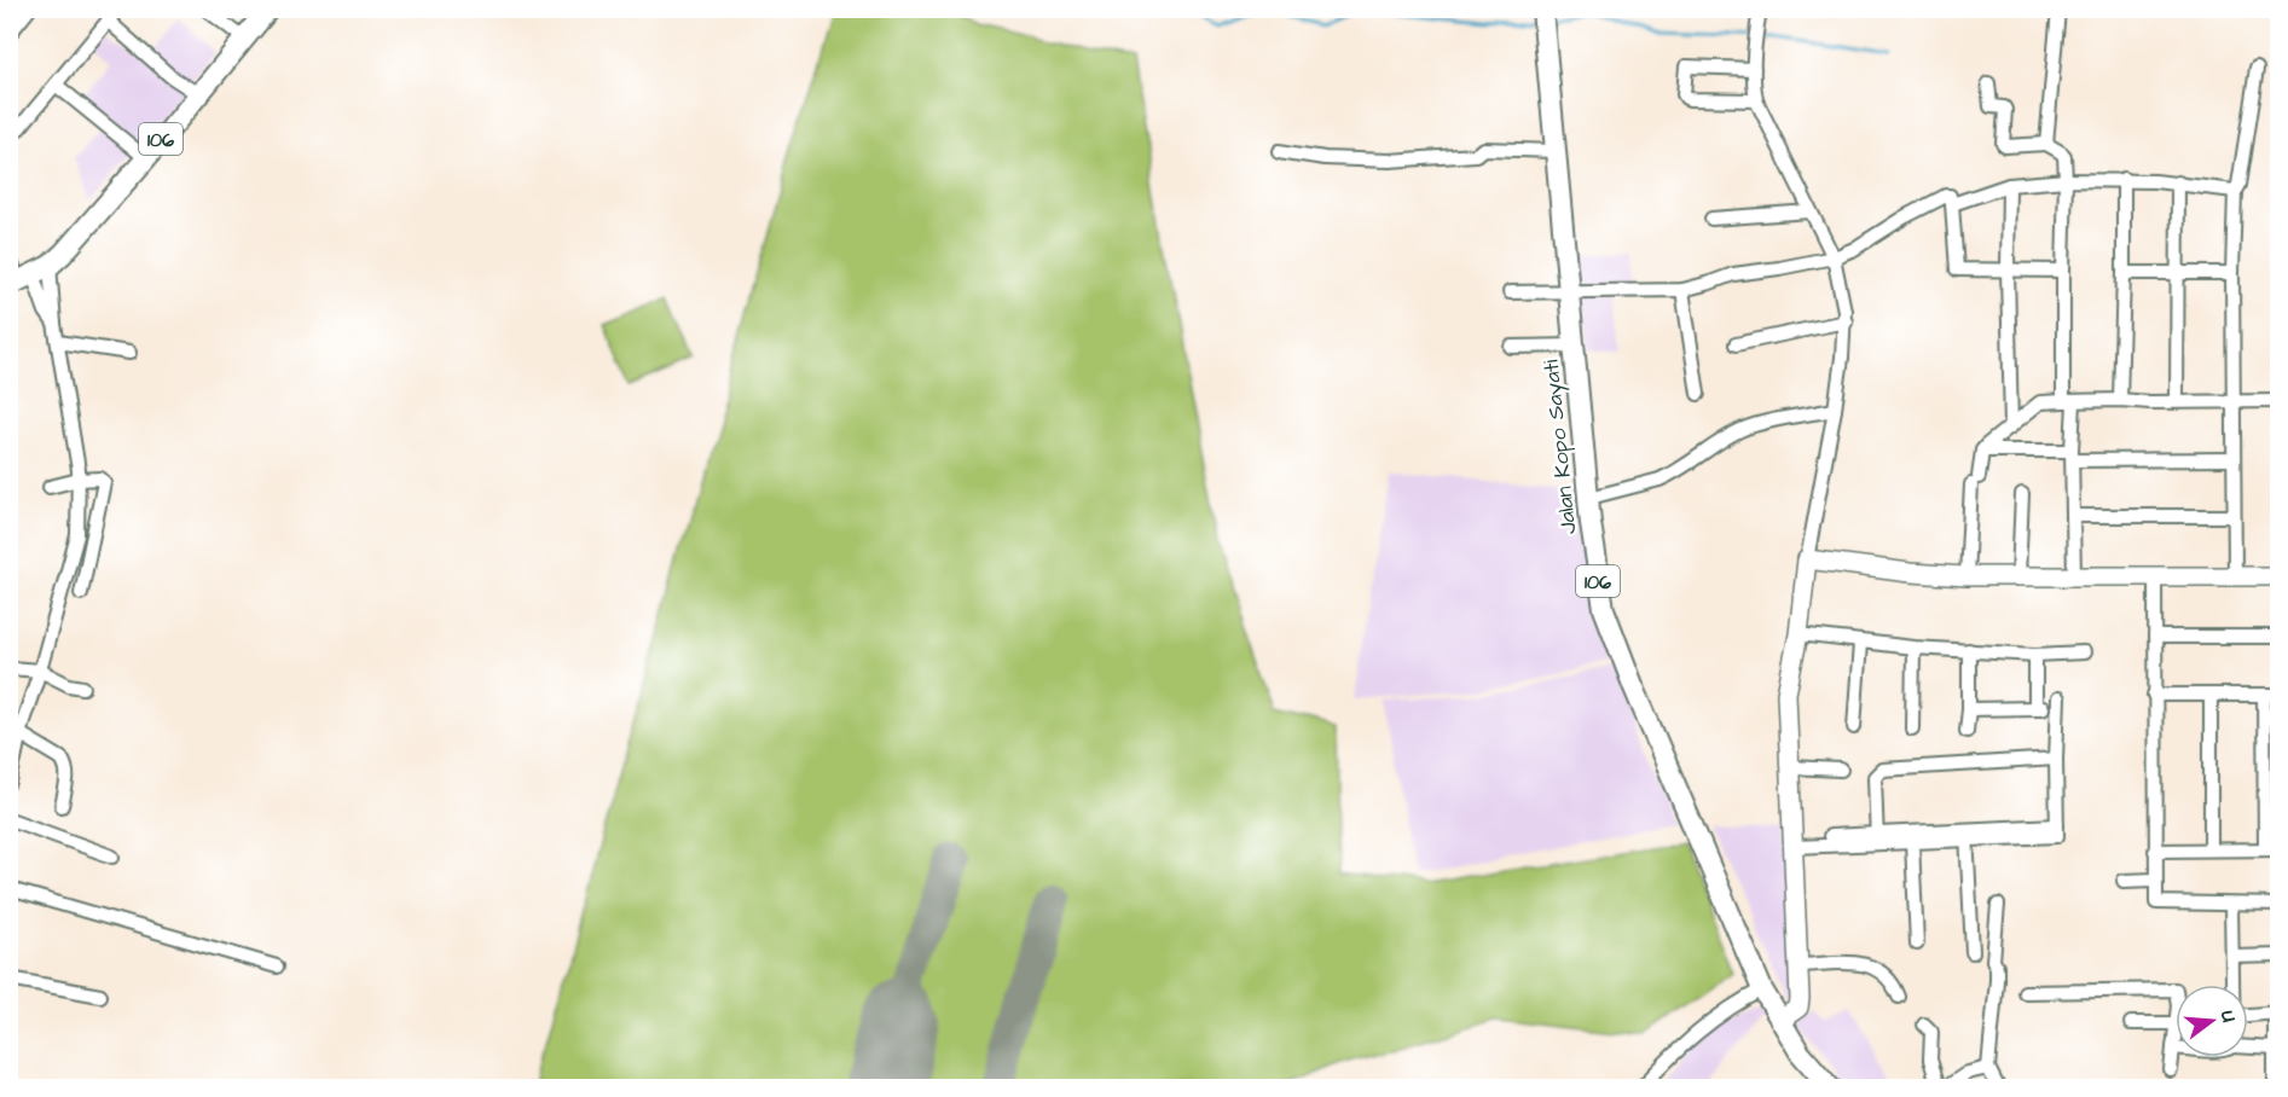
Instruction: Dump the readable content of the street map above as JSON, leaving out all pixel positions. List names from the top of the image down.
{
  "streets": {
    "main road": ["106", "Jalan Kopo Sayati"]
  },
  "north": "right"
}
